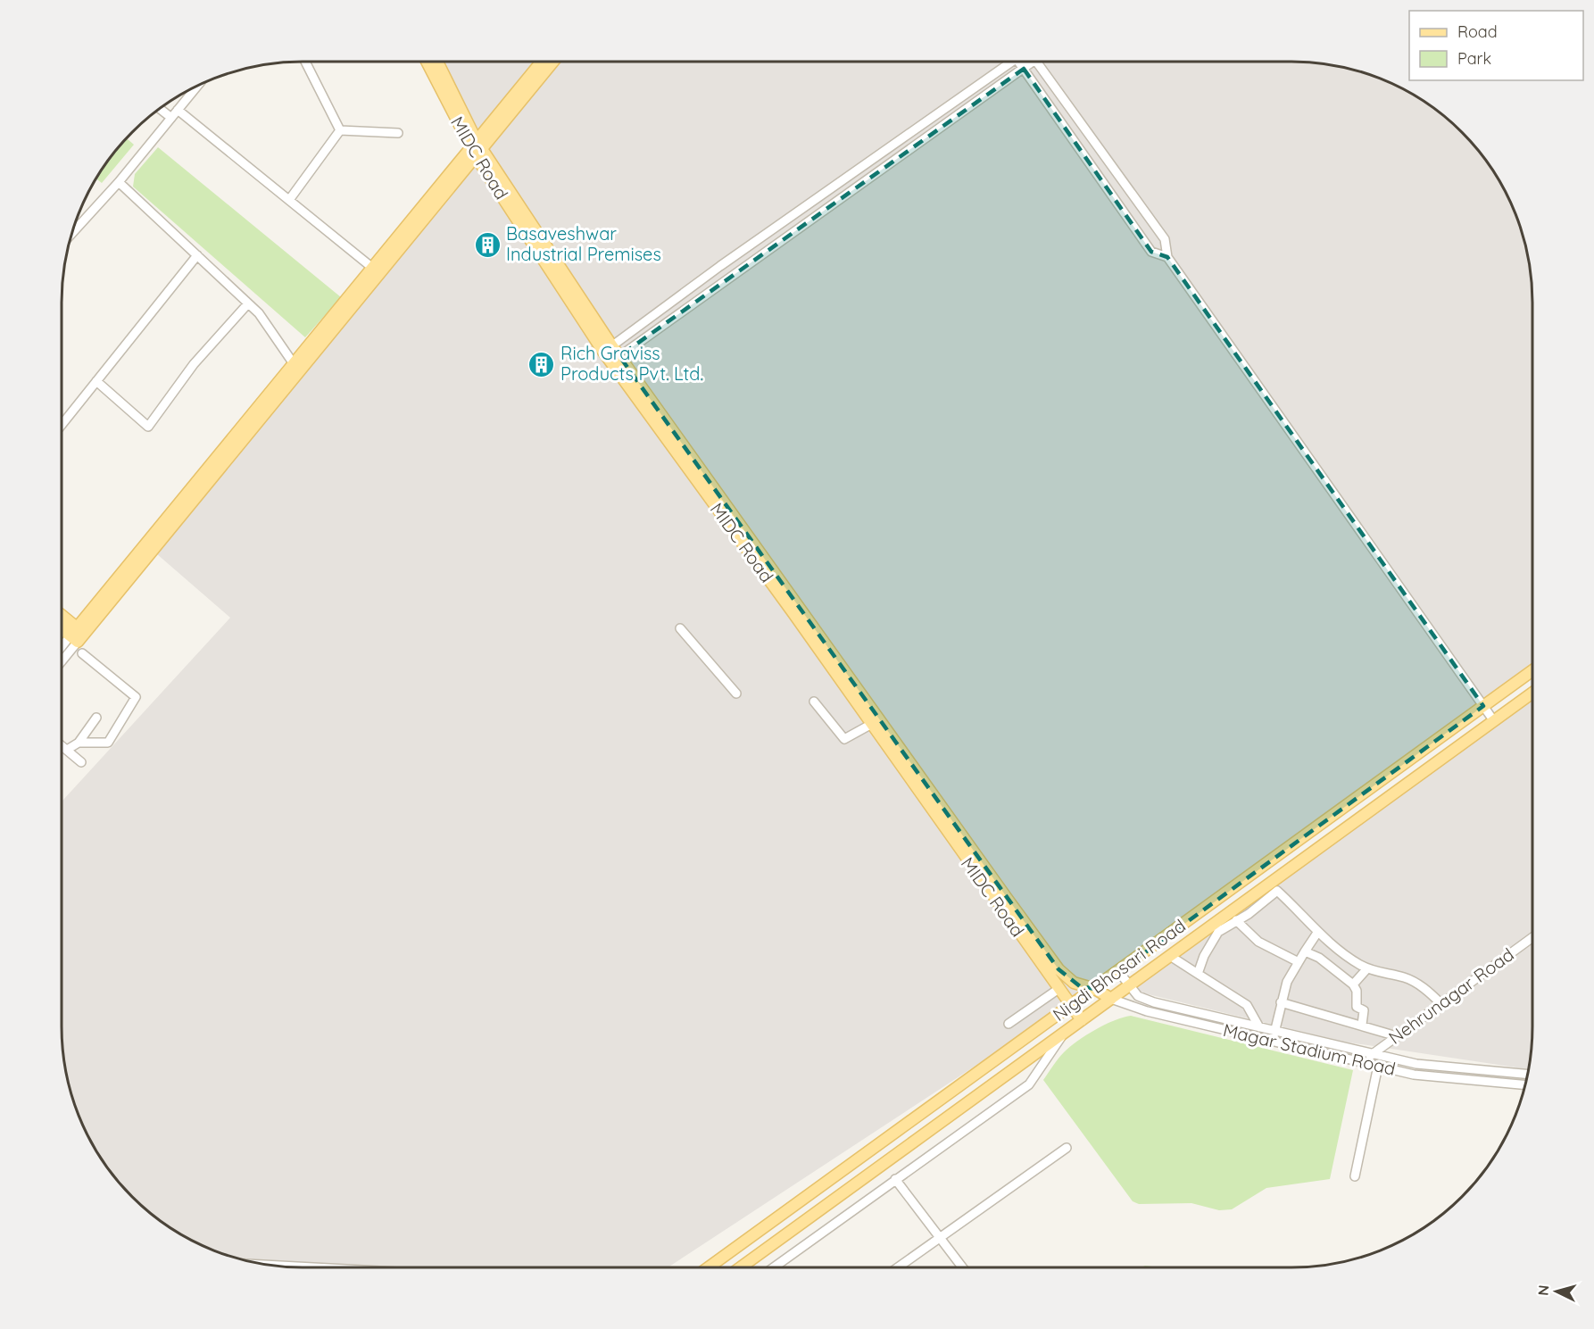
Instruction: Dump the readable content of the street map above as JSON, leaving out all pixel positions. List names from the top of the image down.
{
  "streets": {
    "main road": ["MIDC Road", "Nigdi Bhosari Road", "Magar Stadium Road"],
    "street": ["Nehrunagar Road"]
  },
  "crossings": [
    ["MIDC Road", "Nigdi Bhosari Road"],
    ["MIDC Road", "Magar Stadium Road"],
    ["Nigdi Bhosari Road", "Magar Stadium Road"],
    ["Nehrunagar Road", "Magar Stadium Road"]
  ],
  "places": {
    "building": ["Basaveshwar Industrial Premises", "Rich Graviss Products Pvt. Ltd."]
  },
  "legend": ["Road", "Park"],
  "north": "left"
}
